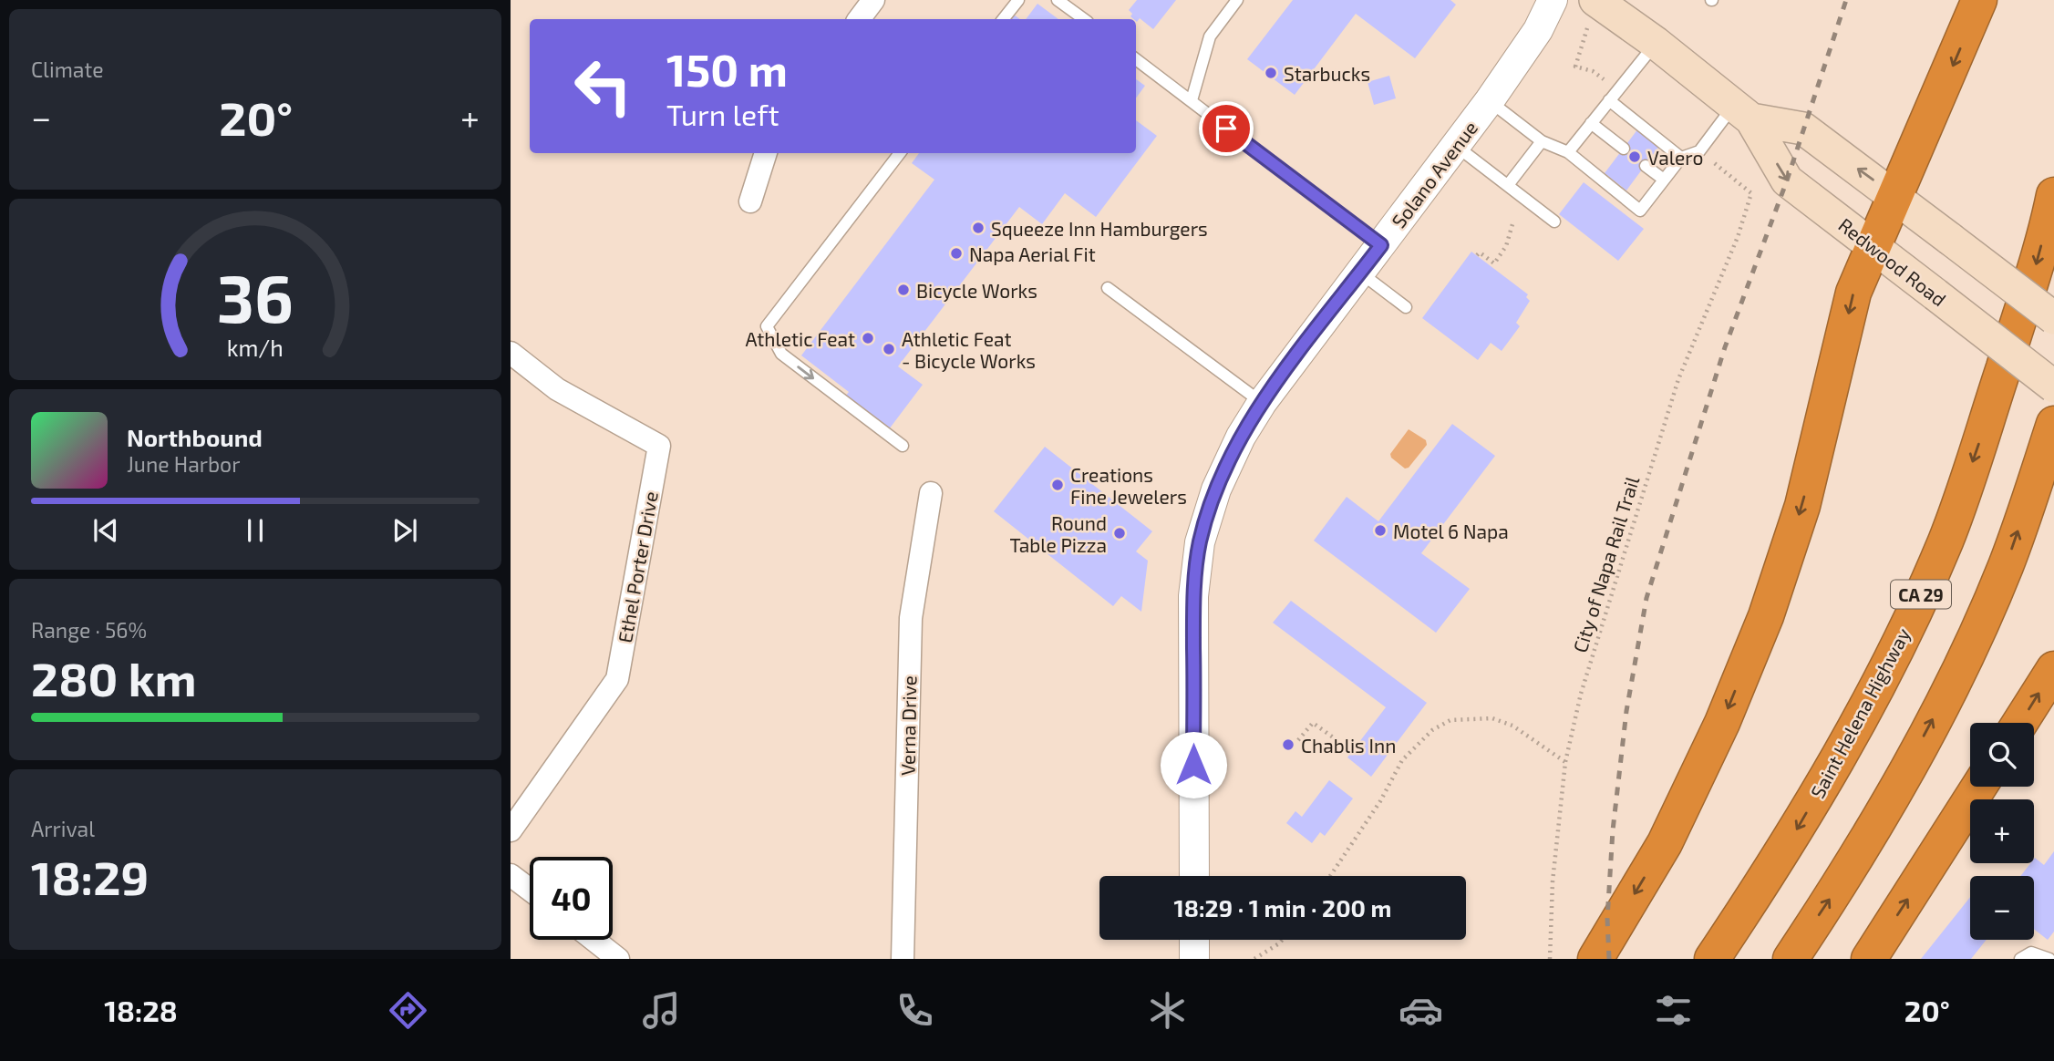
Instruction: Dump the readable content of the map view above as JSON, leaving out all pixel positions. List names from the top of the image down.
{
  "streets": {
    "highway": ["CA 29", "Saint Helena Highway"],
    "main road": ["Redwood Road"],
    "street": ["Solano Avenue", "Ethel Porter Drive", "Verna Drive"],
    "path": ["City of Napa Rail Trail"]
  },
  "places": [
    "Starbucks",
    "Valero",
    "Squeeze Inn Hamburgers",
    "Napa Aerial Fit",
    "Bicycle Works",
    "Athletic Feat",
    "Athletic Feat - Bicycle Works",
    "Creations Fine Jewelers",
    "Motel 6 Napa",
    "Round Table Pizza",
    "Chablis Inn"
  ],
  "page": {
    "tile": [
      "Climate",
      ["Range · 56%", "280 km"],
      ["Arrival", "18:29"]
    ],
    "turn": ["150 m", "Turn left"],
    "heat": ["−", "20°", "+"],
    "song": ["Northbound", "June Harbor"],
    "map_buttons": ["+", "−"],
    "limit": "40",
    "trip": "18:29 · 1 min · 200 m",
    "tabs": ["18:28", "20°"],
    "gauge": ["36", "km/h"]
  }
}
